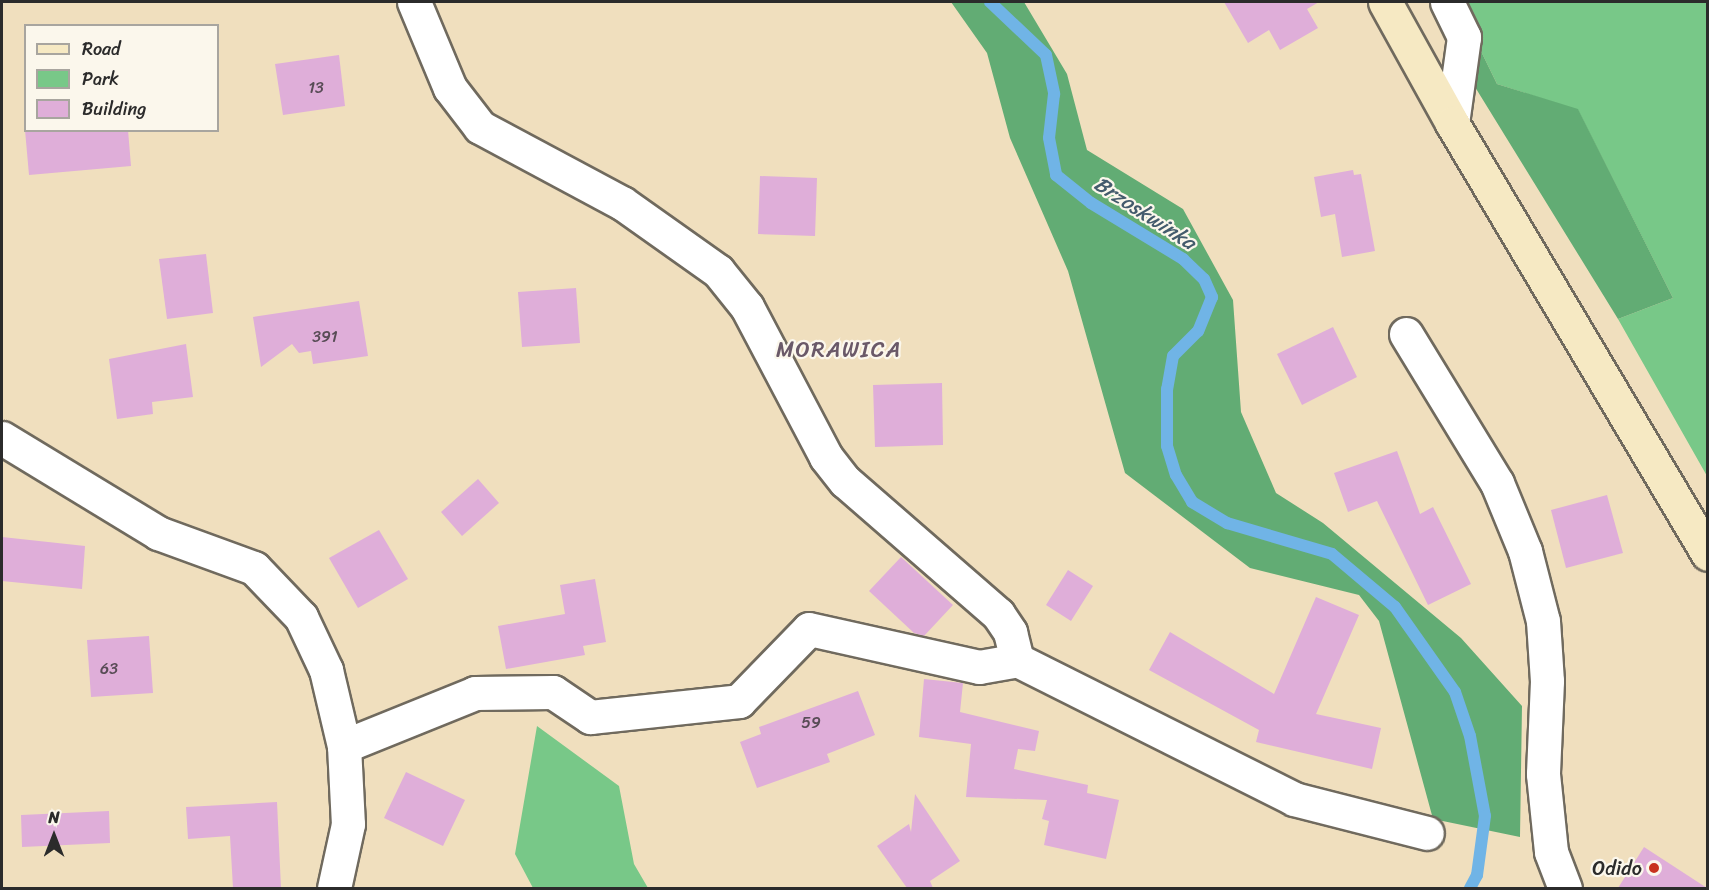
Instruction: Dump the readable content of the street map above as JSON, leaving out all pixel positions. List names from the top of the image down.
{
  "districts": ["MORAWICA"],
  "water": ["Brzoskwinka"],
  "places": ["Odido"],
  "house_numbers": [
    "13",
    "391",
    "63",
    "59"
  ],
  "legend": ["Road", "Park", "Building"],
  "north": "top"
}
